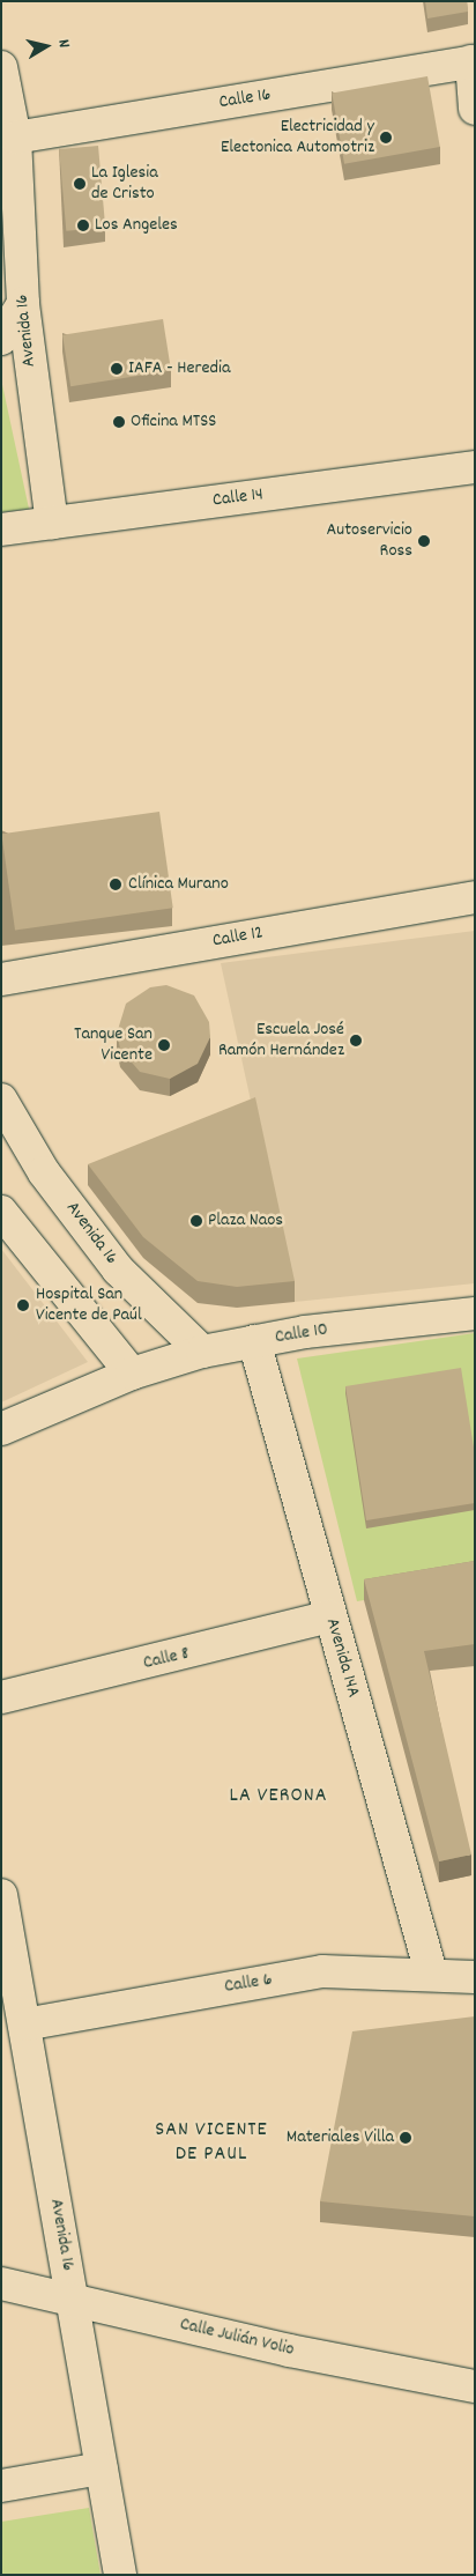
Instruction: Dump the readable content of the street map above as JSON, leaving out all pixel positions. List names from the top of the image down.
{
  "streets": {
    "street": [
      "Calle 16",
      "Avenida 16",
      "Calle 14",
      "Calle 12",
      "Calle 10",
      "Avenida 14A",
      "Calle 8",
      "Calle 6",
      "Calle Julián Volio"
    ]
  },
  "crossings": [
    ["Calle 16", "Avenida 16"],
    ["Avenida 16", "Calle 14"],
    ["Avenida 16", "Calle 10"],
    ["Avenida 16", "Calle 6"],
    ["Avenida 16", "Calle Julián Volio"],
    ["Calle 10", "Avenida 14A"],
    ["Avenida 14A", "Calle 8"],
    ["Avenida 14A", "Calle 6"]
  ],
  "districts": ["LA VERONA", "SAN VICENTE DE PAUL"],
  "places": [
    "Electricidad y Electonica Automotriz",
    "La Iglesia de Cristo",
    "Los Angeles",
    "IAFA - Heredia",
    "Oficina MTSS",
    "Autoservicio Ross",
    "Clínica Murano",
    "Escuela José Ramón Hernández",
    "Tanque San Vicente",
    "Plaza Naos",
    "Hospital San Vicente de Paúl",
    "Materiales Villa"
  ],
  "north": "right"
}
